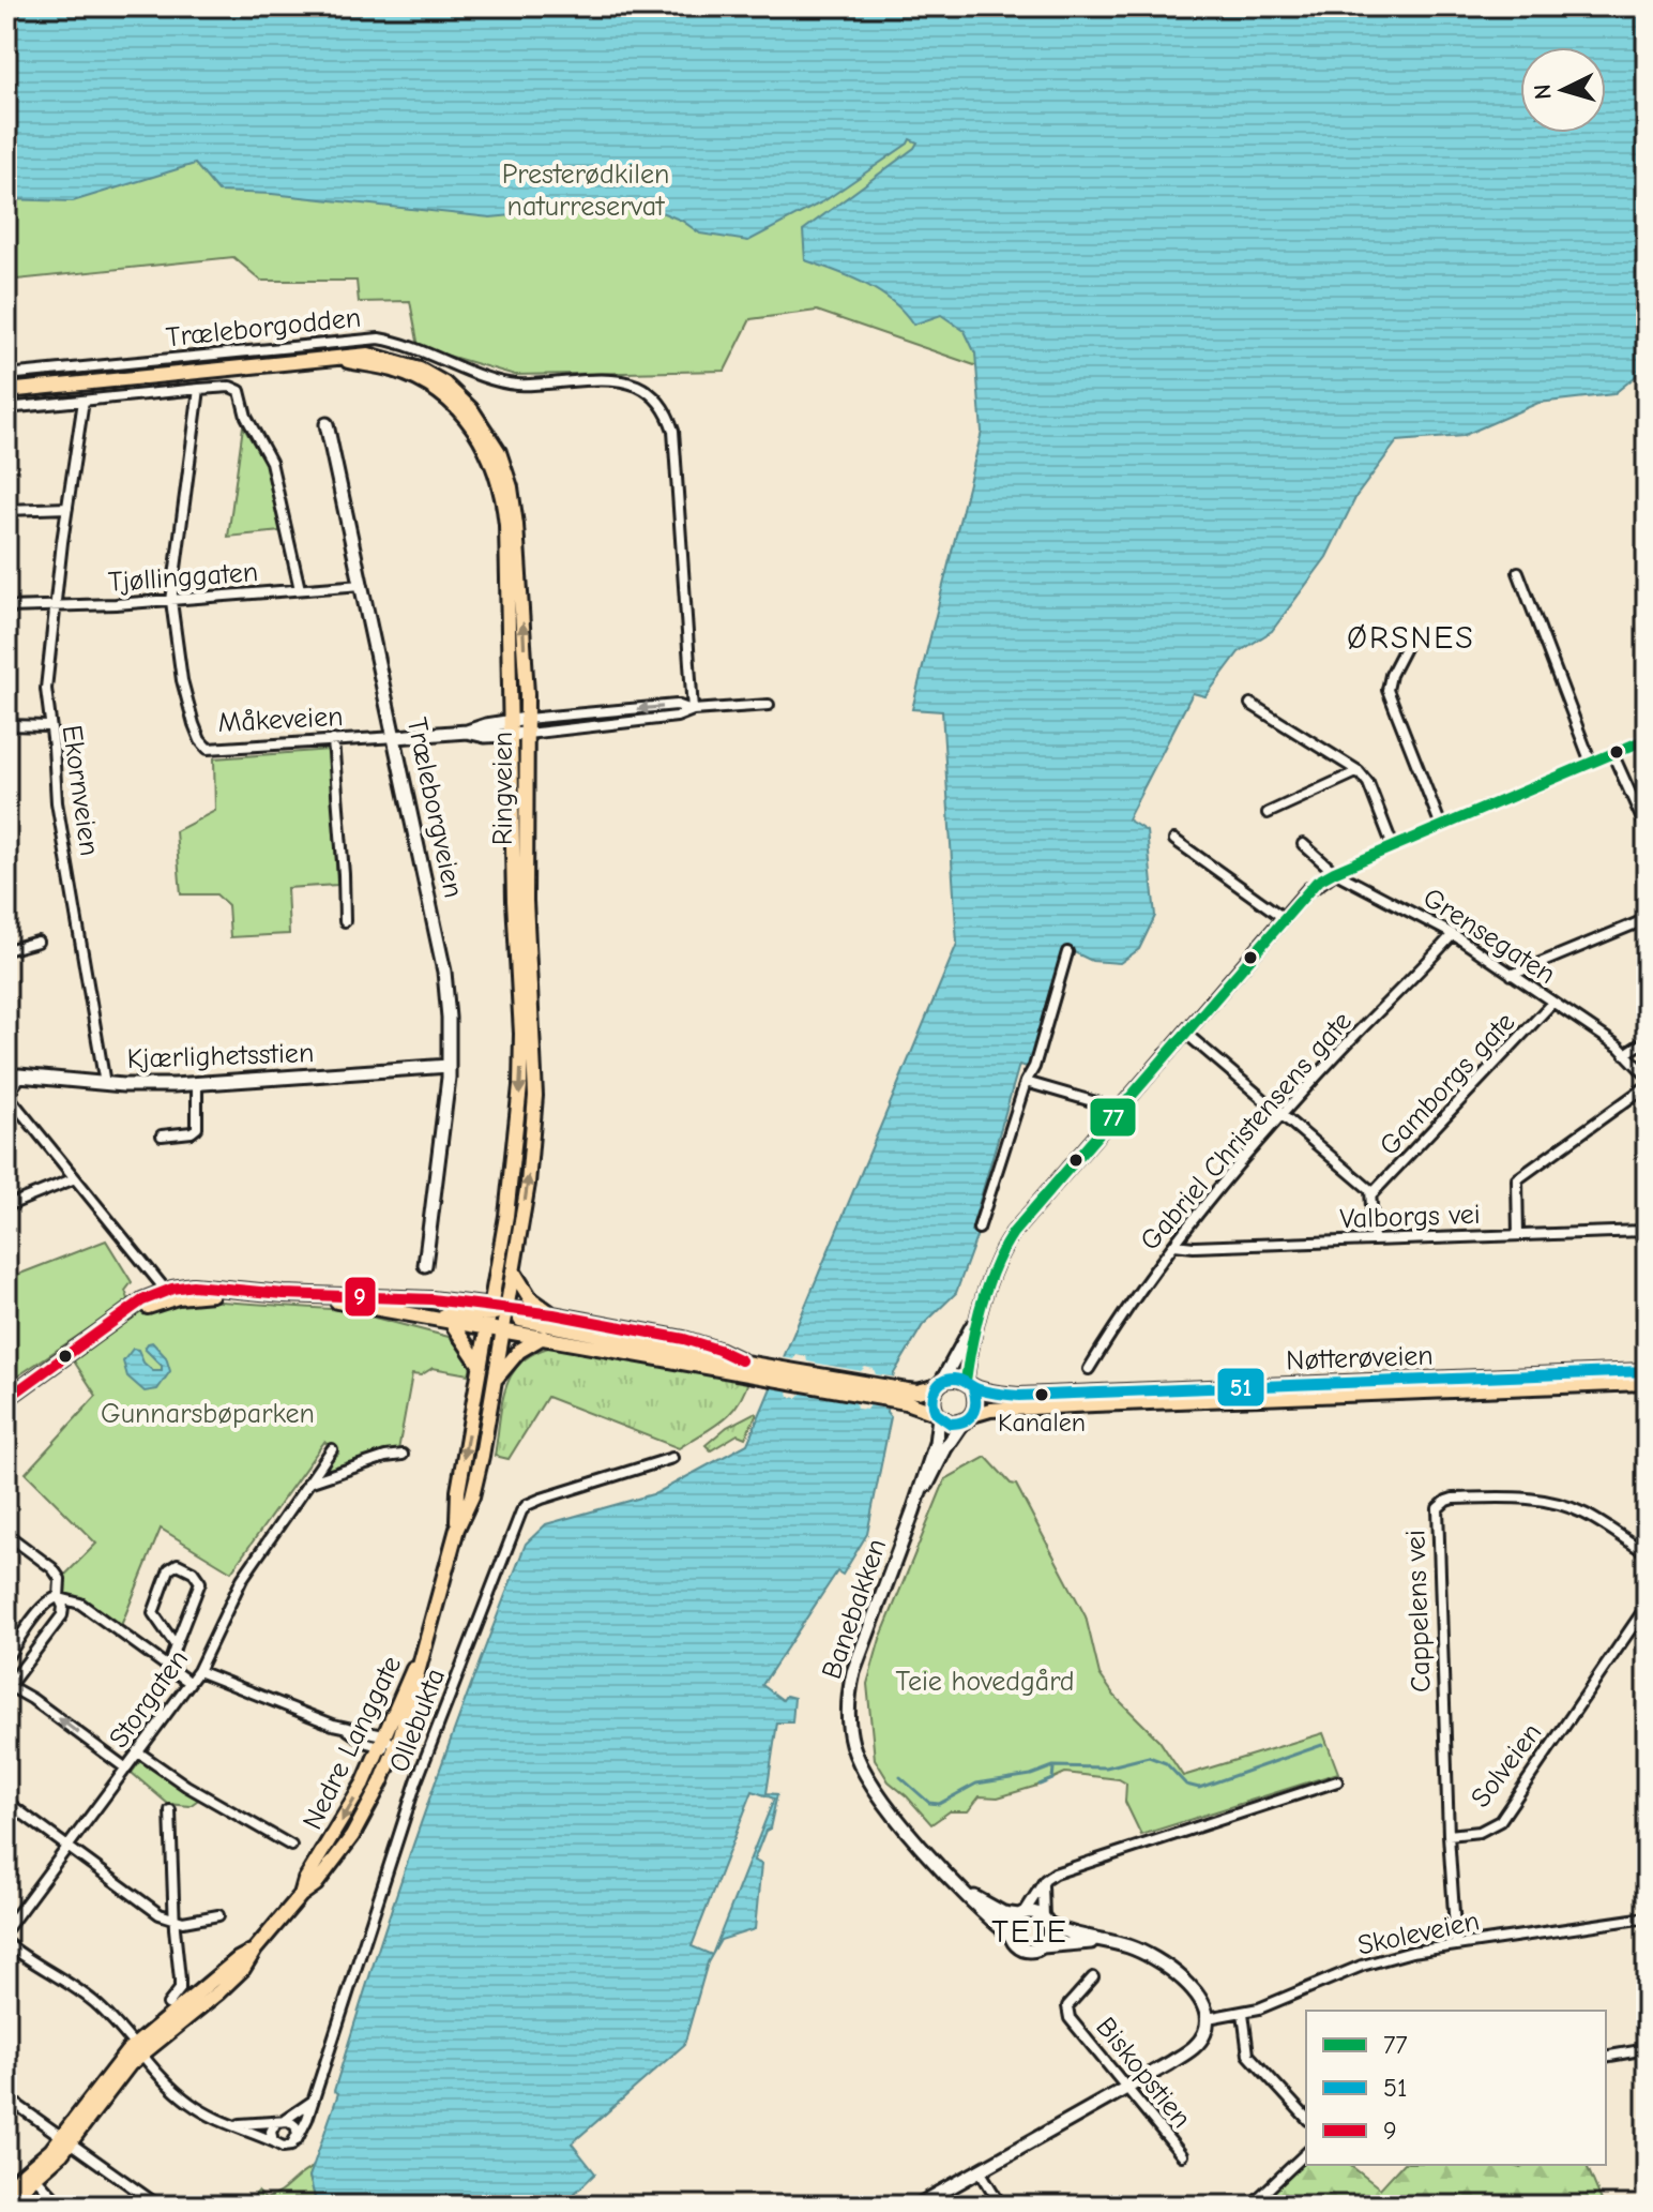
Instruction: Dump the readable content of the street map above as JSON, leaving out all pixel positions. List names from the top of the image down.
{
  "streets": {
    "main road": ["Ringveien", "Nøtterøveien", "Nedre Langgate"],
    "street": [
      "Træleborgodden",
      "Tjøllinggaten",
      "Måkeveien",
      "Ekornveien",
      "Træleborgveien",
      "Grensegaten",
      "Kjærlighetsstien",
      "Gamborgs gate",
      "Gabriel Christensens gate",
      "Valborgs vei",
      "Banebakken",
      "Cappelens vei",
      "Storgaten",
      "Ollebukta",
      "Solveien",
      "Skoleveien",
      "Biskopstien"
    ]
  },
  "crossings": [
    ["Træleborgodden", "Måkeveien"],
    ["Tjøllinggaten", "Måkeveien"],
    ["Tjøllinggaten", "Ekornveien"],
    ["Tjøllinggaten", "Træleborgveien"],
    ["Måkeveien", "Ringveien"],
    ["Måkeveien", "Træleborgveien"],
    ["Ringveien", "Nedre Langgate"],
    ["Ekornveien", "Kjærlighetsstien"],
    ["Træleborgveien", "Kjærlighetsstien"],
    ["Grensegaten", "Gamborgs gate"],
    ["Grensegaten", "Gabriel Christensens gate"],
    ["Gabriel Christensens gate", "Valborgs vei"],
    ["Nøtterøveien", "Banebakken"],
    ["Banebakken", "Skoleveien"],
    ["Cappelens vei", "Solveien"]
  ],
  "districts": ["ØRSNES", "TEIE"],
  "parks": ["Presterødkilen naturreservat", "Gunnarsbøparken", "Teie hovedgård"],
  "places": ["Kanalen"],
  "lines": ["transit line 77", "transit line 9", "transit line 51"],
  "legend": ["77", "51", "9"],
  "north": "left"
}
